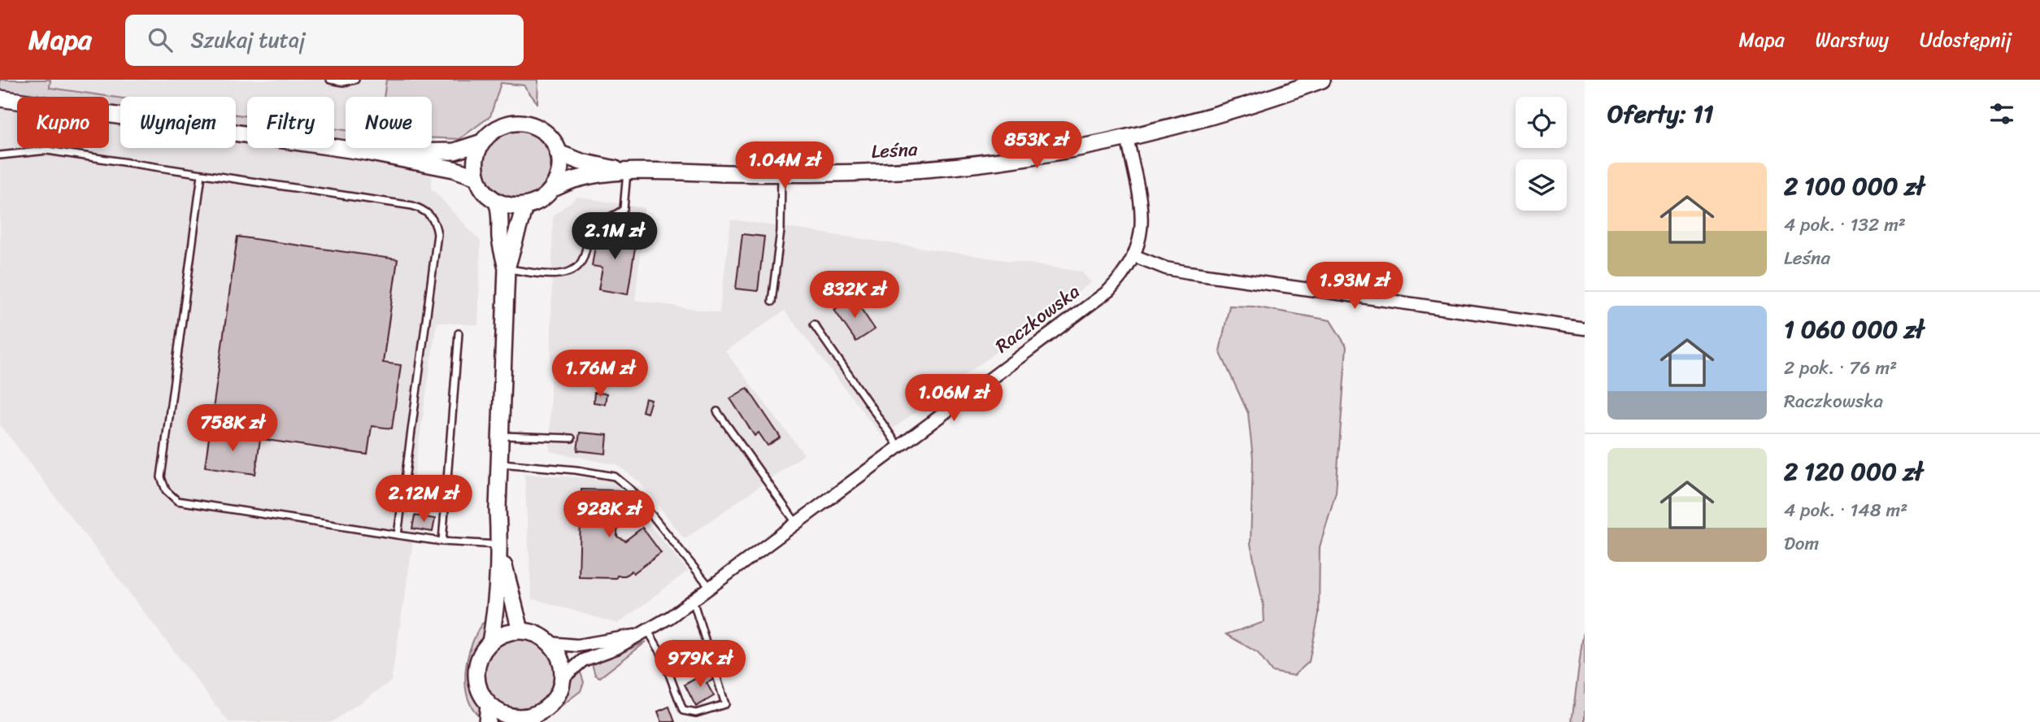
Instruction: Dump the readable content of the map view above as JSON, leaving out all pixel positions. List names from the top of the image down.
{
  "streets": {
    "main road": ["Leśna"],
    "street": ["Raczkowska"]
  },
  "crossings": [
    ["Leśna", "Raczkowska"]
  ],
  "page": {
    "header": "Mapa",
    "search": "Szukaj tutaj",
    "nav": ["Mapa", "Warstwy", "Udostępnij"],
    "heading": "Oferty: 11",
    "chip": [
      "Kupno",
      "Wynajem",
      "Filtry",
      "Nowe"
    ],
    "price": [
      "853K zł",
      "1.04M zł",
      "2.1M zł",
      "1.93M zł",
      "832K zł",
      "1.76M zł",
      "1.06M zł",
      "758K zł",
      "2.12M zł",
      "928K zł",
      "979K zł"
    ],
    "list": [
      {
        "name": "2 100 000 zł",
        "note": "4 pok. · 132 m² · Leśna"
      },
      {
        "name": "1 060 000 zł",
        "note": "2 pok. · 76 m² · Raczkowska"
      },
      {
        "name": "2 120 000 zł",
        "note": "4 pok. · 148 m² · Dom"
      }
    ]
  }
}
